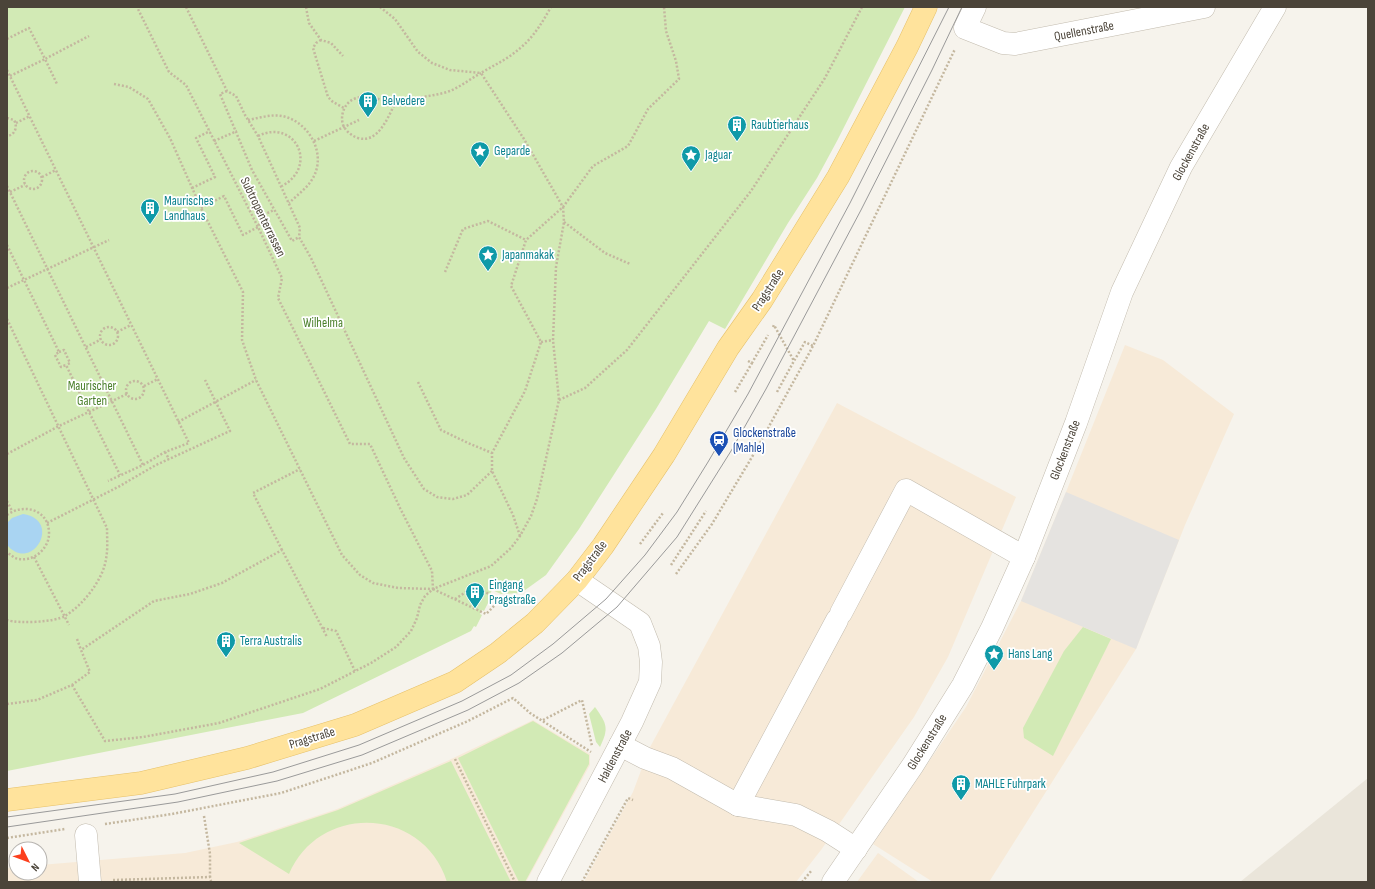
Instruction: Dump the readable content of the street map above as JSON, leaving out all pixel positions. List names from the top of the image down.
{
  "streets": {
    "main road": ["Pragstraße"],
    "street": ["Quellenstraße", "Glockenstraße", "Haldenstraße"],
    "path": ["Subtropenterrassen"]
  },
  "crossings": [
    ["Pragstraße", "Haldenstraße"]
  ],
  "parks": ["Wilhelma", "Maurischer Garten"],
  "places": {
    "building": [
      "Belvedere",
      "Raubtierhaus",
      "Maurisches Landhaus",
      "Eingang Pragstraße",
      "Terra Australis",
      "MAHLE Fuhrpark"
    ],
    "place": [
      "Geparde",
      "Jaguar",
      "Japanmakak",
      "Hans Lang"
    ],
    "station": ["Glockenstraße (Mahle)"]
  },
  "north": "bottom right"
}
